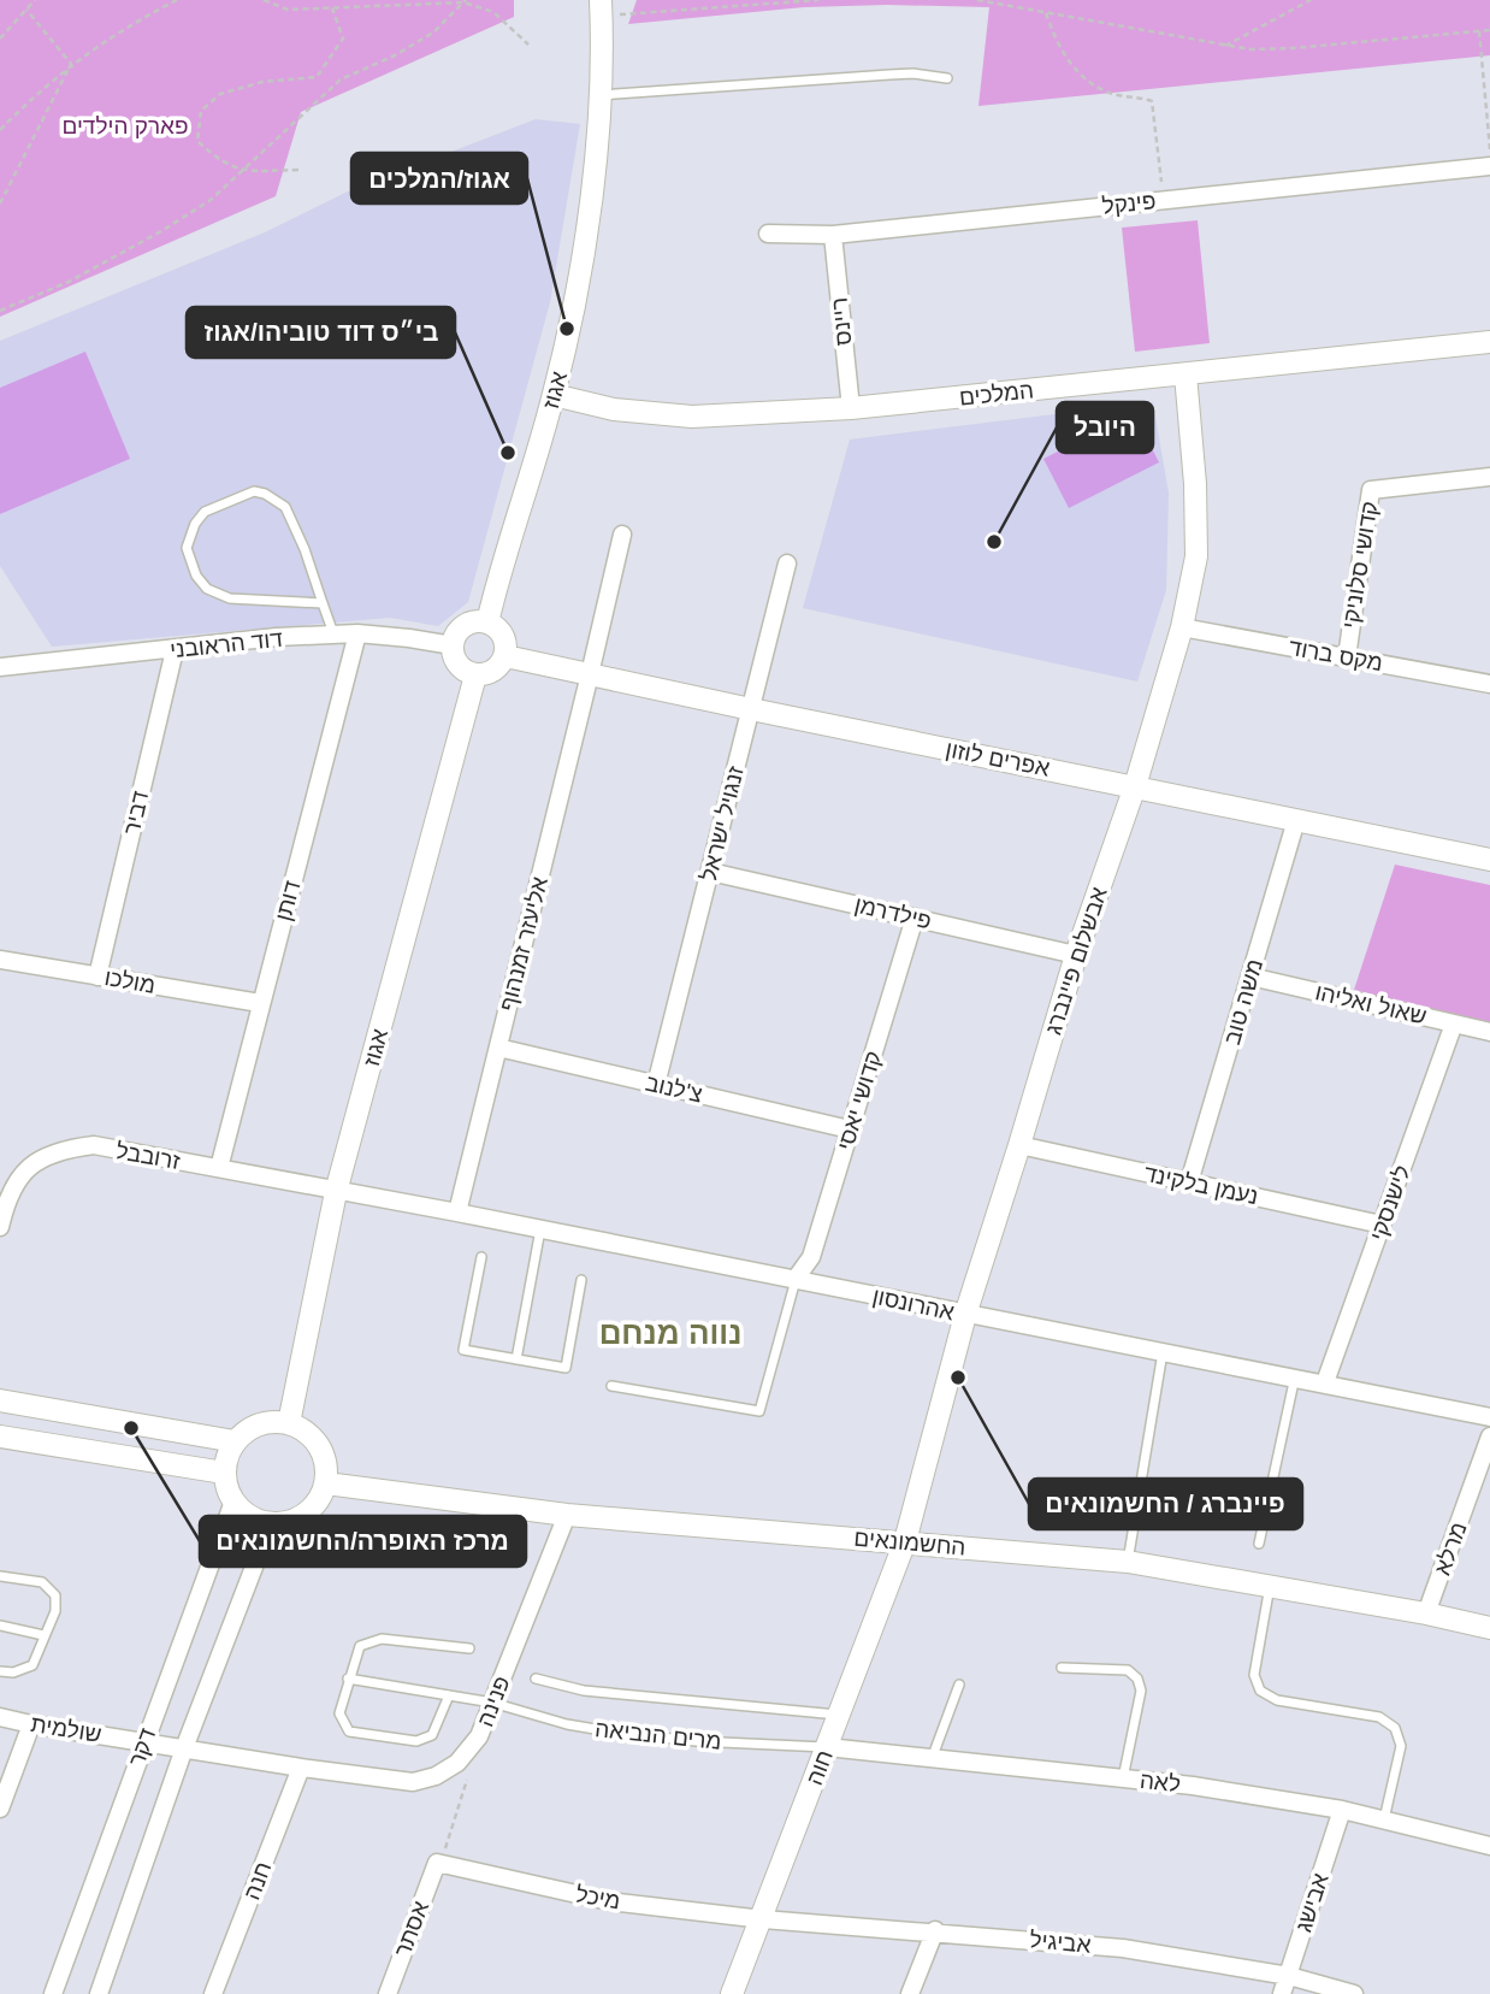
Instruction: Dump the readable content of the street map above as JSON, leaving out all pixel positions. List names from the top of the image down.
{
  "streets": {
    "street": [
      "פינקל",
      "ריינס",
      "אגוז",
      "המלכים",
      "קדושי סלוניקי",
      "דוד הראובני",
      "מקס ברוד",
      "אפרים לוזון",
      "דביר",
      "זנגויל ישראל",
      "דותן",
      "פילדרמן",
      "אליעזר זמנהוף",
      "אבשלום פיינברג",
      "מולכו",
      "משה טוב",
      "שאול ואליהו",
      "צ'לנוב",
      "קדושי יאסי",
      "זרובבל",
      "נעמן בלקינד",
      "לישנסקי",
      "אהרונסון",
      "החשמונאים",
      "מרלא",
      "פנינה",
      "שולמית",
      "דקר",
      "חוה",
      "לאה",
      "חנה",
      "מיכל",
      "אבישג",
      "אסתר",
      "אביגיל"
    ],
    "lane": ["מרים הנביאה"]
  },
  "crossings": [
    ["פינקל", "ריינס"],
    ["ריינס", "המלכים"],
    ["אגוז", "המלכים"],
    ["אגוז", "דוד הראובני"],
    ["אגוז", "אפרים לוזון"],
    ["אגוז", "זרובבל"],
    ["אגוז", "אהרונסון"],
    ["אגוז", "החשמונאים"],
    ["אגוז", "דקר"],
    ["המלכים", "אבשלום פיינברג"],
    ["קדושי סלוניקי", "מקס ברוד"],
    ["דוד הראובני", "אפרים לוזון"],
    ["דוד הראובני", "דביר"],
    ["דוד הראובני", "דותן"],
    ["מקס ברוד", "אבשלום פיינברג"],
    ["אפרים לוזון", "זנגויל ישראל"],
    ["אפרים לוזון", "אליעזר זמנהוף"],
    ["אפרים לוזון", "אבשלום פיינברג"],
    ["אפרים לוזון", "משה טוב"],
    ["דביר", "מולכו"],
    ["זנגויל ישראל", "פילדרמן"],
    ["זנגויל ישראל", "צ'לנוב"],
    ["דותן", "מולכו"],
    ["דותן", "זרובבל"],
    ["פילדרמן", "אבשלום פיינברג"],
    ["פילדרמן", "קדושי יאסי"],
    ["אליעזר זמנהוף", "צ'לנוב"],
    ["אליעזר זמנהוף", "אהרונסון"],
    ["אבשלום פיינברג", "נעמן בלקינד"],
    ["אבשלום פיינברג", "אהרונסון"],
    ["אבשלום פיינברג", "החשמונאים"],
    ["אבשלום פיינברג", "חוה"],
    ["משה טוב", "שאול ואליהו"],
    ["משה טוב", "נעמן בלקינד"],
    ["שאול ואליהו", "לישנסקי"],
    ["צ'לנוב", "קדושי יאסי"],
    ["קדושי יאסי", "אהרונסון"],
    ["זרובבל", "אהרונסון"],
    ["נעמן בלקינד", "לישנסקי"],
    ["לישנסקי", "אהרונסון"],
    ["החשמונאים", "מרלא"],
    ["החשמונאים", "פנינה"],
    ["החשמונאים", "דקר"],
    ["החשמונאים", "חוה"],
    ["פנינה", "שולמית"],
    ["פנינה", "מרים הנביאה"],
    ["פנינה", "דקר"],
    ["פנינה", "חנה"],
    ["שולמית", "דקר"],
    ["מרים הנביאה", "חוה"],
    ["מרים הנביאה", "לאה"],
    ["חוה", "לאה"],
    ["חוה", "מיכל"],
    ["חוה", "אביגיל"],
    ["לאה", "אבישג"],
    ["מיכל", "אסתר"],
    ["מיכל", "אביגיל"],
    ["אבישג", "אביגיל"]
  ],
  "districts": ["נווה מנחם"],
  "parks": ["פארק הילדים"],
  "places": [
    "אגוז/המלכים",
    "בי״ס דוד טוביהו/אגוז",
    "היובל",
    "פיינברג / החשמונאים",
    "מרכז האופרה/החשמונאים"
  ]
}
